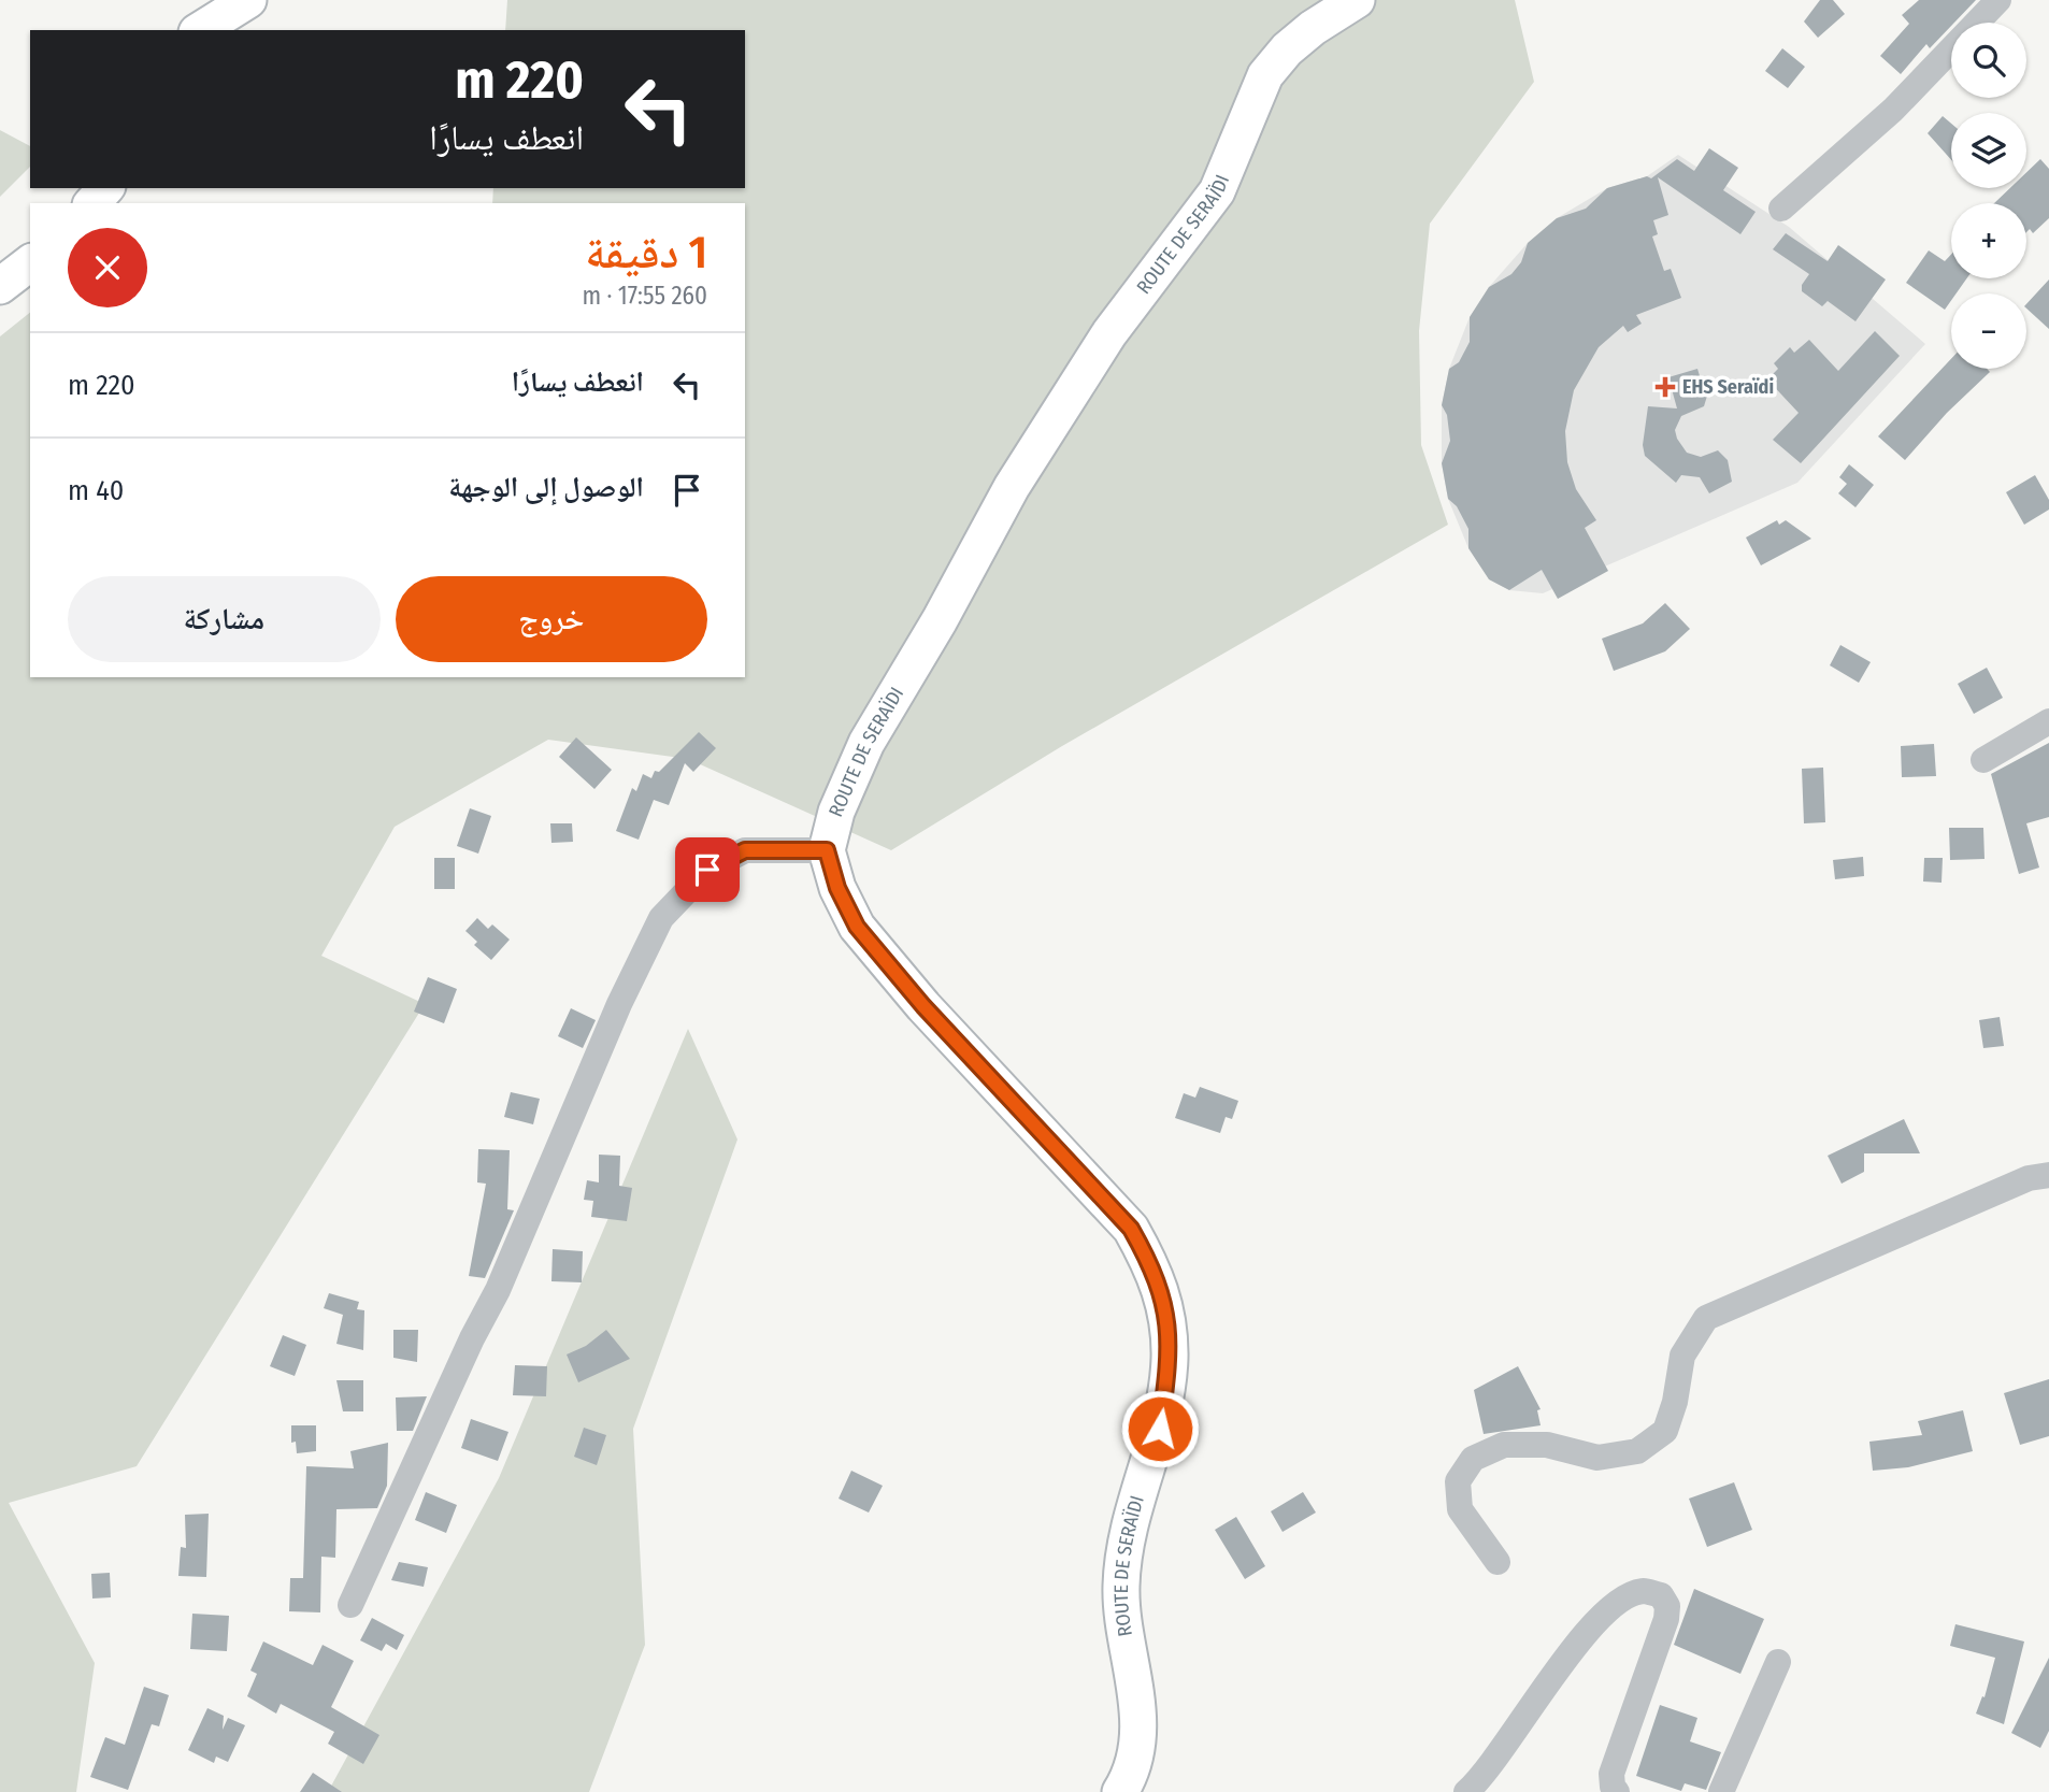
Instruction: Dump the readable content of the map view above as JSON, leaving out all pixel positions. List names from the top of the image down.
{
  "streets": {
    "main road": ["ROUTE DE SERAÏDI"]
  },
  "places": {
    "health": ["EHS Seraïdi"]
  },
  "page": {
    "map_buttons": ["+", "−"],
    "turn": ["220 m", "انعطف يسارًا"],
    "heading": ["1 دقيقة", "260 m · 17:55"],
    "list": [
      {
        "name": "انعطف يسارًا",
        "value": "220 m"
      },
      {
        "name": "الوصول إلى الوجهة",
        "value": "40 m"
      }
    ],
    "buttons": ["خروج", "مشاركة"]
  }
}
